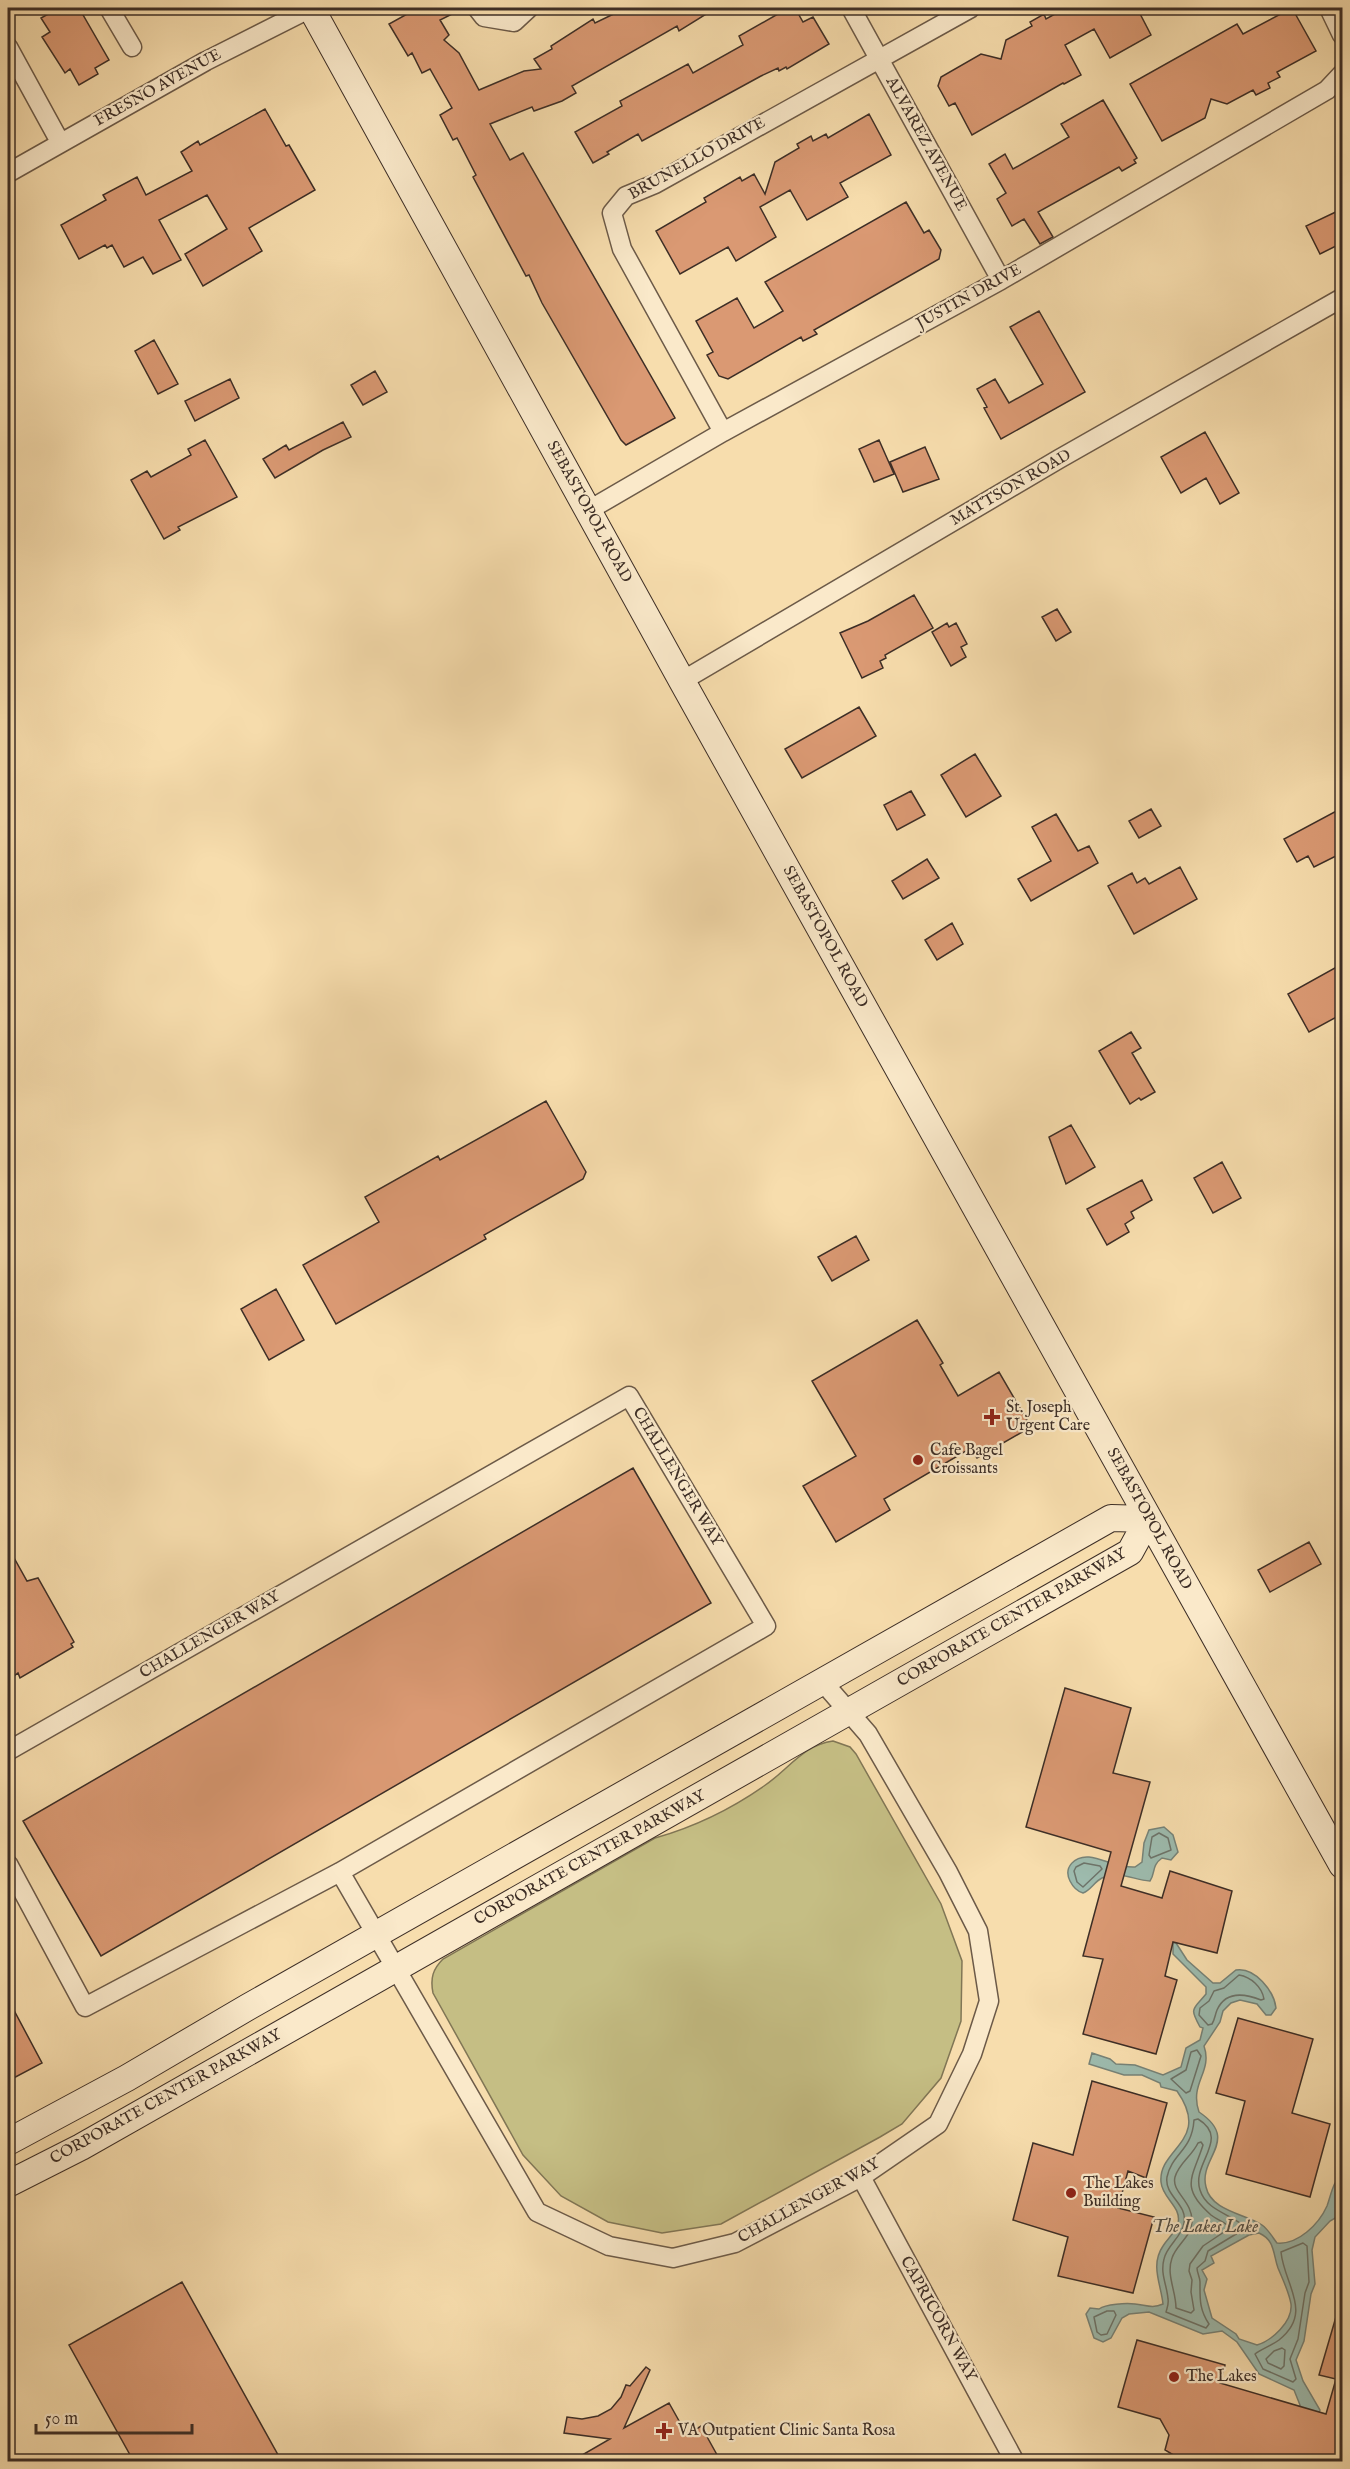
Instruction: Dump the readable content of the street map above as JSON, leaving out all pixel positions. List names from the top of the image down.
{
  "streets": {
    "street": [
      "FRESNO AVENUE",
      "ALVAREZ AVENUE",
      "BRUNELLO DRIVE",
      "JUSTIN DRIVE",
      "MATTSON ROAD",
      "SEBASTOPOL ROAD",
      "CHALLENGER WAY",
      "CORPORATE CENTER PARKWAY",
      "CAPRICORN WAY"
    ]
  },
  "crossings": [
    ["FRESNO AVENUE", "SEBASTOPOL ROAD"],
    ["ALVAREZ AVENUE", "BRUNELLO DRIVE"],
    ["ALVAREZ AVENUE", "JUSTIN DRIVE"],
    ["BRUNELLO DRIVE", "JUSTIN DRIVE"],
    ["JUSTIN DRIVE", "SEBASTOPOL ROAD"],
    ["MATTSON ROAD", "SEBASTOPOL ROAD"],
    ["SEBASTOPOL ROAD", "CORPORATE CENTER PARKWAY"],
    ["CHALLENGER WAY", "CORPORATE CENTER PARKWAY"],
    ["CHALLENGER WAY", "CAPRICORN WAY"]
  ],
  "water": ["The Lakes Lake"],
  "places": {
    "health": ["St. Joseph Urgent Care", "VA Outpatient Clinic Santa Rosa"],
    "other": ["Cafe Bagel Croissants", "The Lakes Building", "The Lakes"]
  },
  "scale_bar": "50 m"
}
